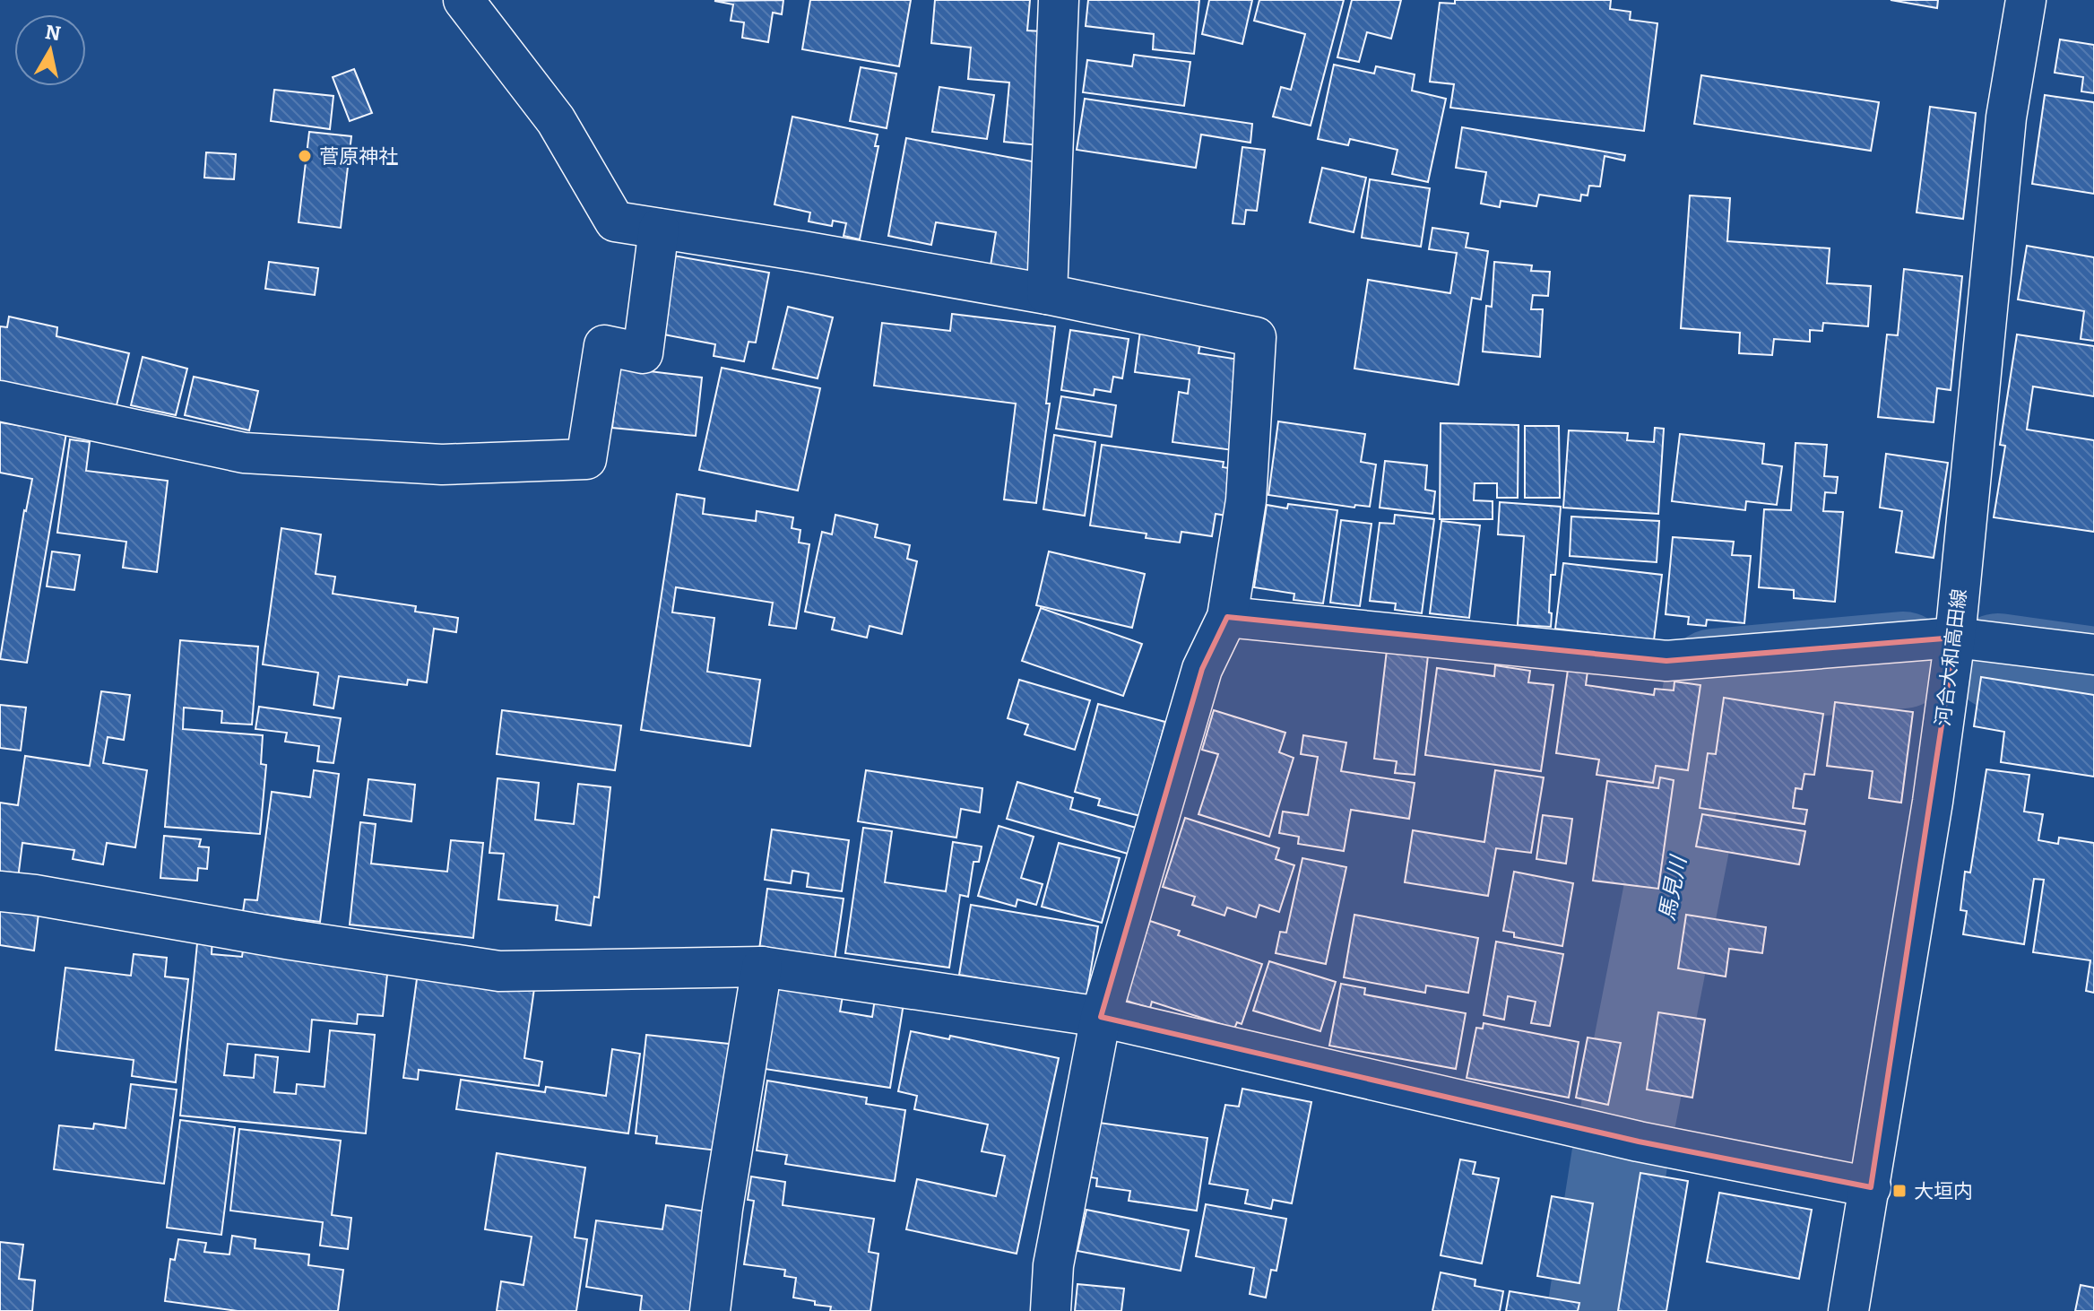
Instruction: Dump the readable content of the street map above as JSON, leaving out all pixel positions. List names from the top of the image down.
{
  "streets": {
    "street": ["河合大和高田線"]
  },
  "water": ["馬見川"],
  "places": {
    "other": ["菅原神社"],
    "transit": ["大垣内"]
  },
  "north": "top"
}
